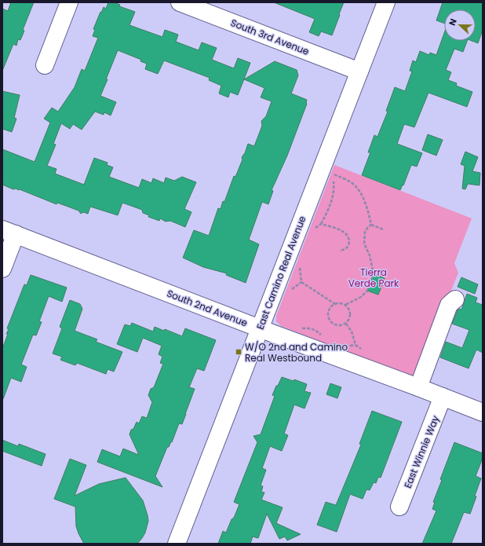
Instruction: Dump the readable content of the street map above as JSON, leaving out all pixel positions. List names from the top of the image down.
{
  "streets": {
    "street": [
      "South 3rd Avenue",
      "East Camino Real Avenue",
      "South 2nd Avenue",
      "East Winnie Way"
    ]
  },
  "crossings": [
    ["South 3rd Avenue", "East Camino Real Avenue"],
    ["East Camino Real Avenue", "South 2nd Avenue"],
    ["South 2nd Avenue", "East Winnie Way"]
  ],
  "parks": ["Tierra Verde Park"],
  "places": {
    "transit": ["W/O 2nd and Camino Real Westbound"]
  },
  "north": "left"
}
